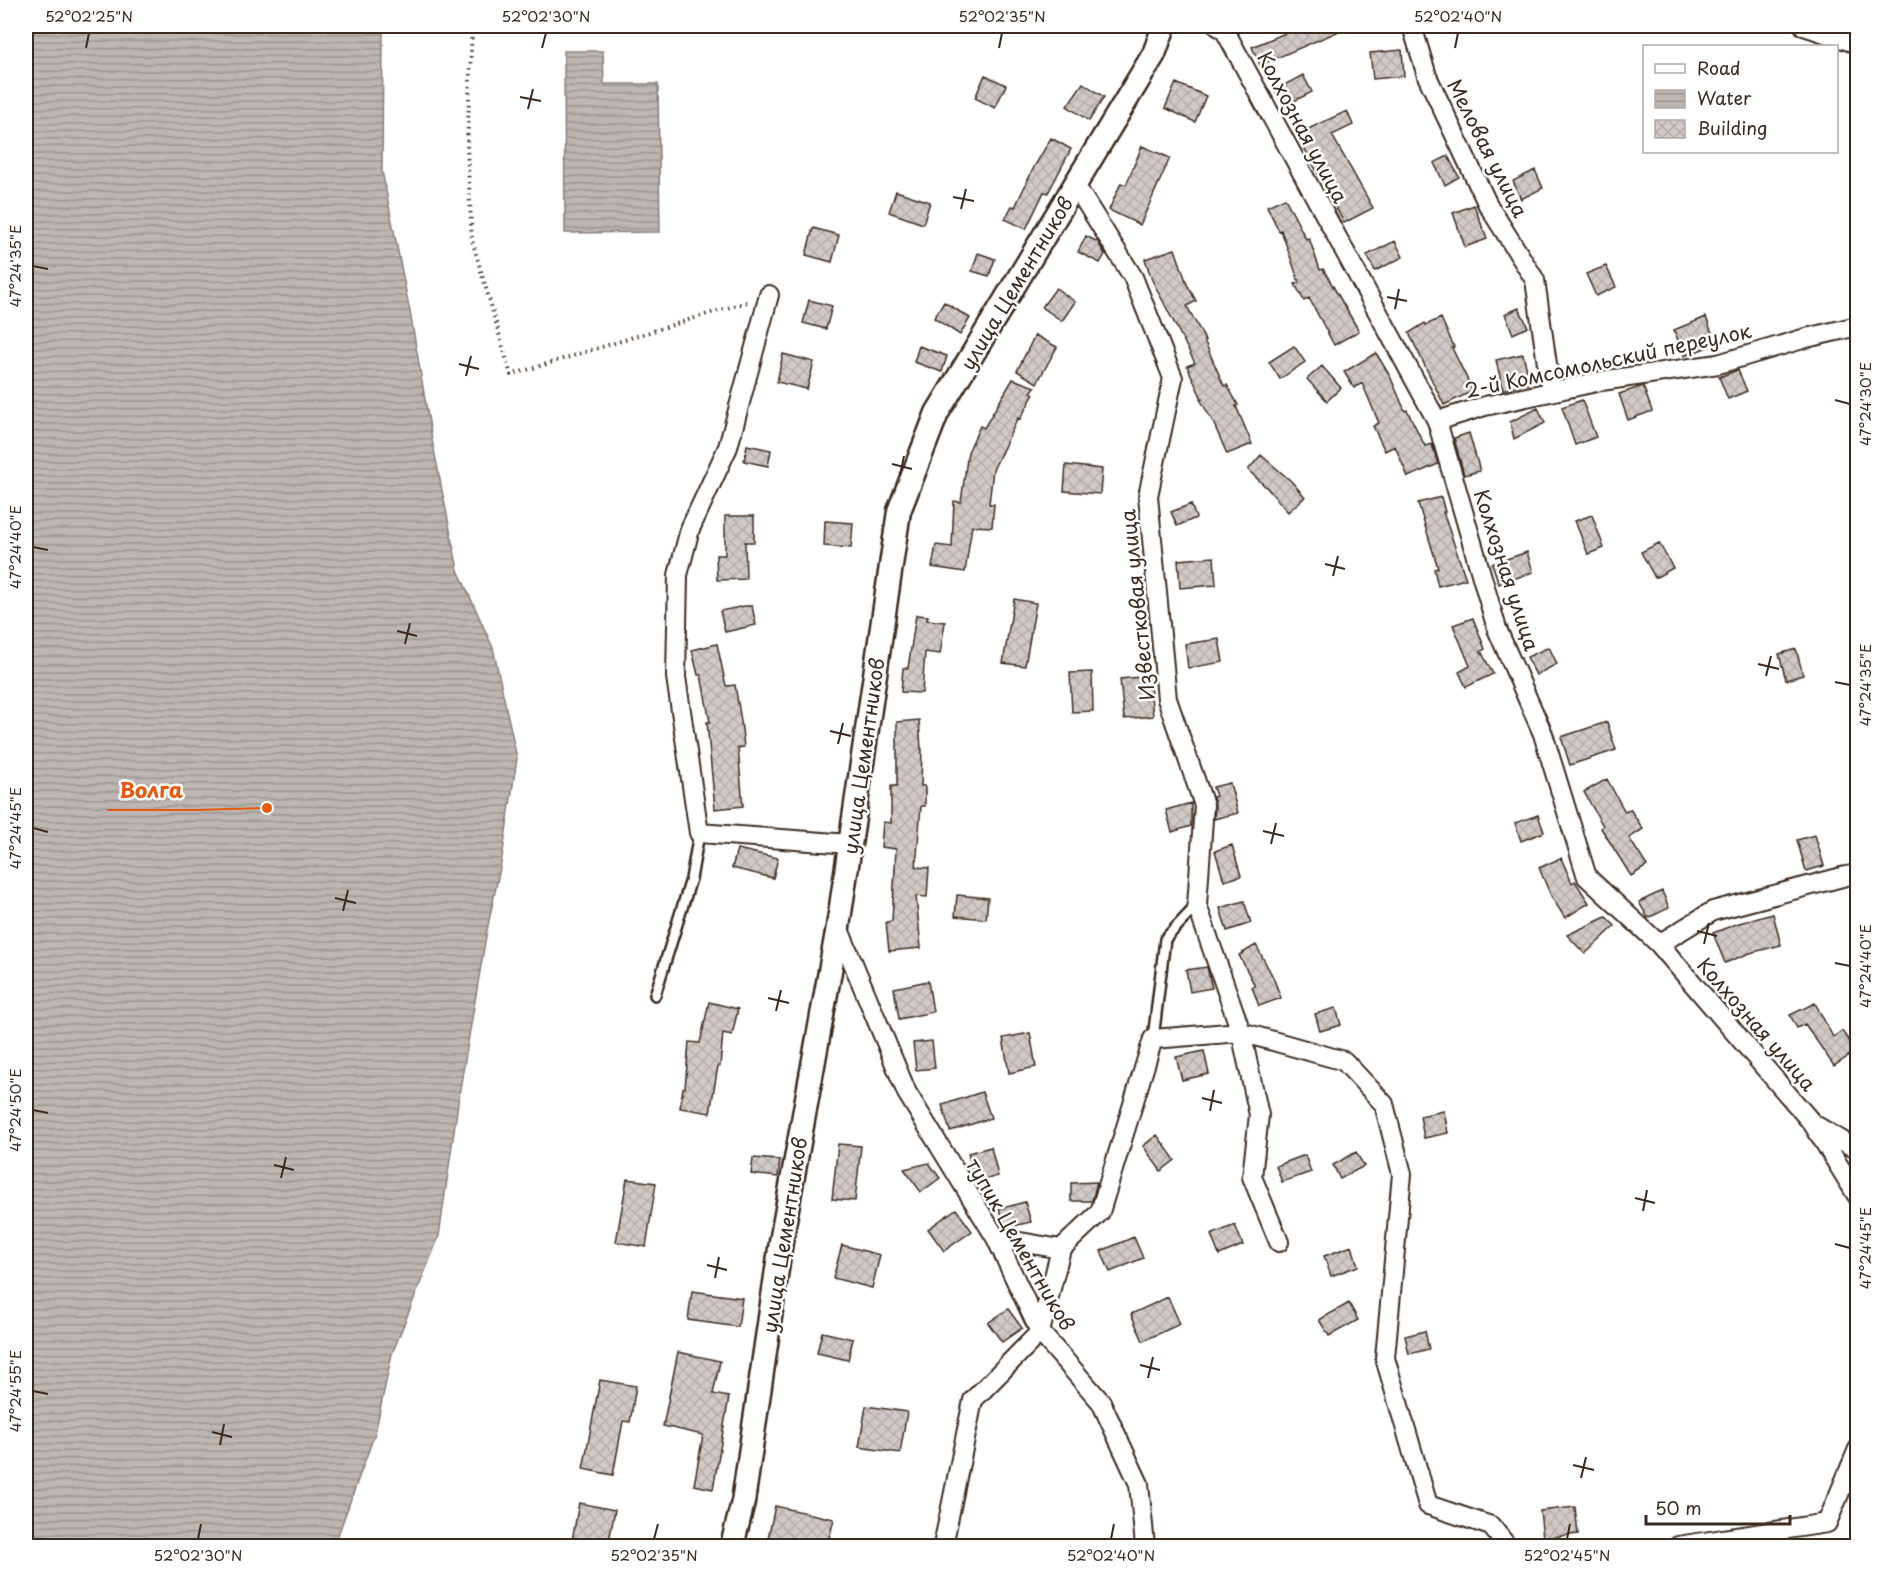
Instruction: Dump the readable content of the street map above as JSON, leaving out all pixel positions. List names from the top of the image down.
{
  "streets": {
    "street": [
      "Колхозная улица",
      "Меловая улица",
      "улица Цементников",
      "2-й Комсомольский переулок",
      "Известковая улица",
      "тупик Цементников"
    ]
  },
  "crossings": [
    ["Колхозная улица", "2-й Комсомольский переулок"],
    ["Меловая улица", "2-й Комсомольский переулок"],
    ["улица Цементников", "Известковая улица"],
    ["улица Цементников", "тупик Цементников"]
  ],
  "places": ["Волга"],
  "legend": ["Road", "Water", "Building"],
  "scale_bar": "50 m",
  "coordinates": [
    "52°02'25\"N",
    "52°02'30\"N",
    "52°02'35\"N",
    "52°02'40\"N",
    "47°24'35\"E",
    "47°24'30\"E",
    "47°24'40\"E",
    "47°24'45\"E",
    "47°24'50\"E",
    "47°24'55\"E",
    "52°02'45\"N"
  ]
}
